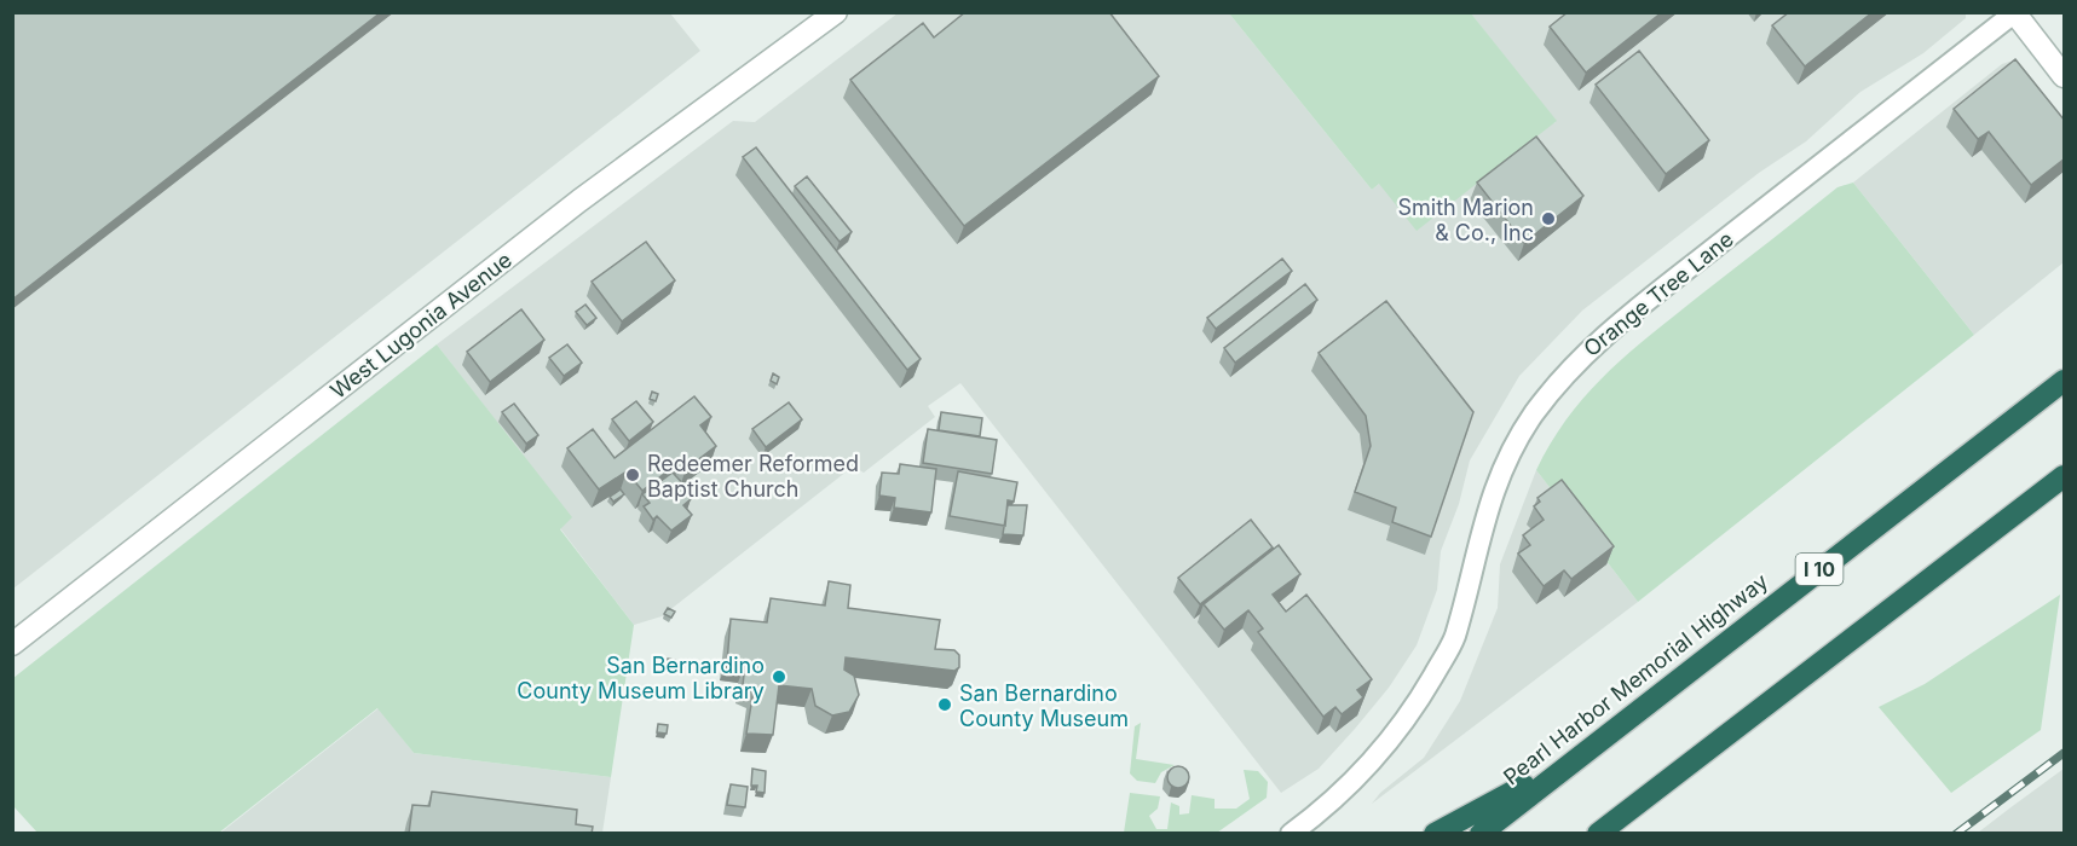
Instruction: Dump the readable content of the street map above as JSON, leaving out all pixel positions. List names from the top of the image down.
{
  "streets": {
    "highway": ["I 10", "Pearl Harbor Memorial Highway"],
    "street": ["Orange Tree Lane", "West Lugonia Avenue"]
  },
  "places": [
    "Smith Marion & Co., Inc",
    "Redeemer Reformed Baptist Church",
    "San Bernardino County Museum Library",
    "San Bernardino County Museum"
  ]
}
